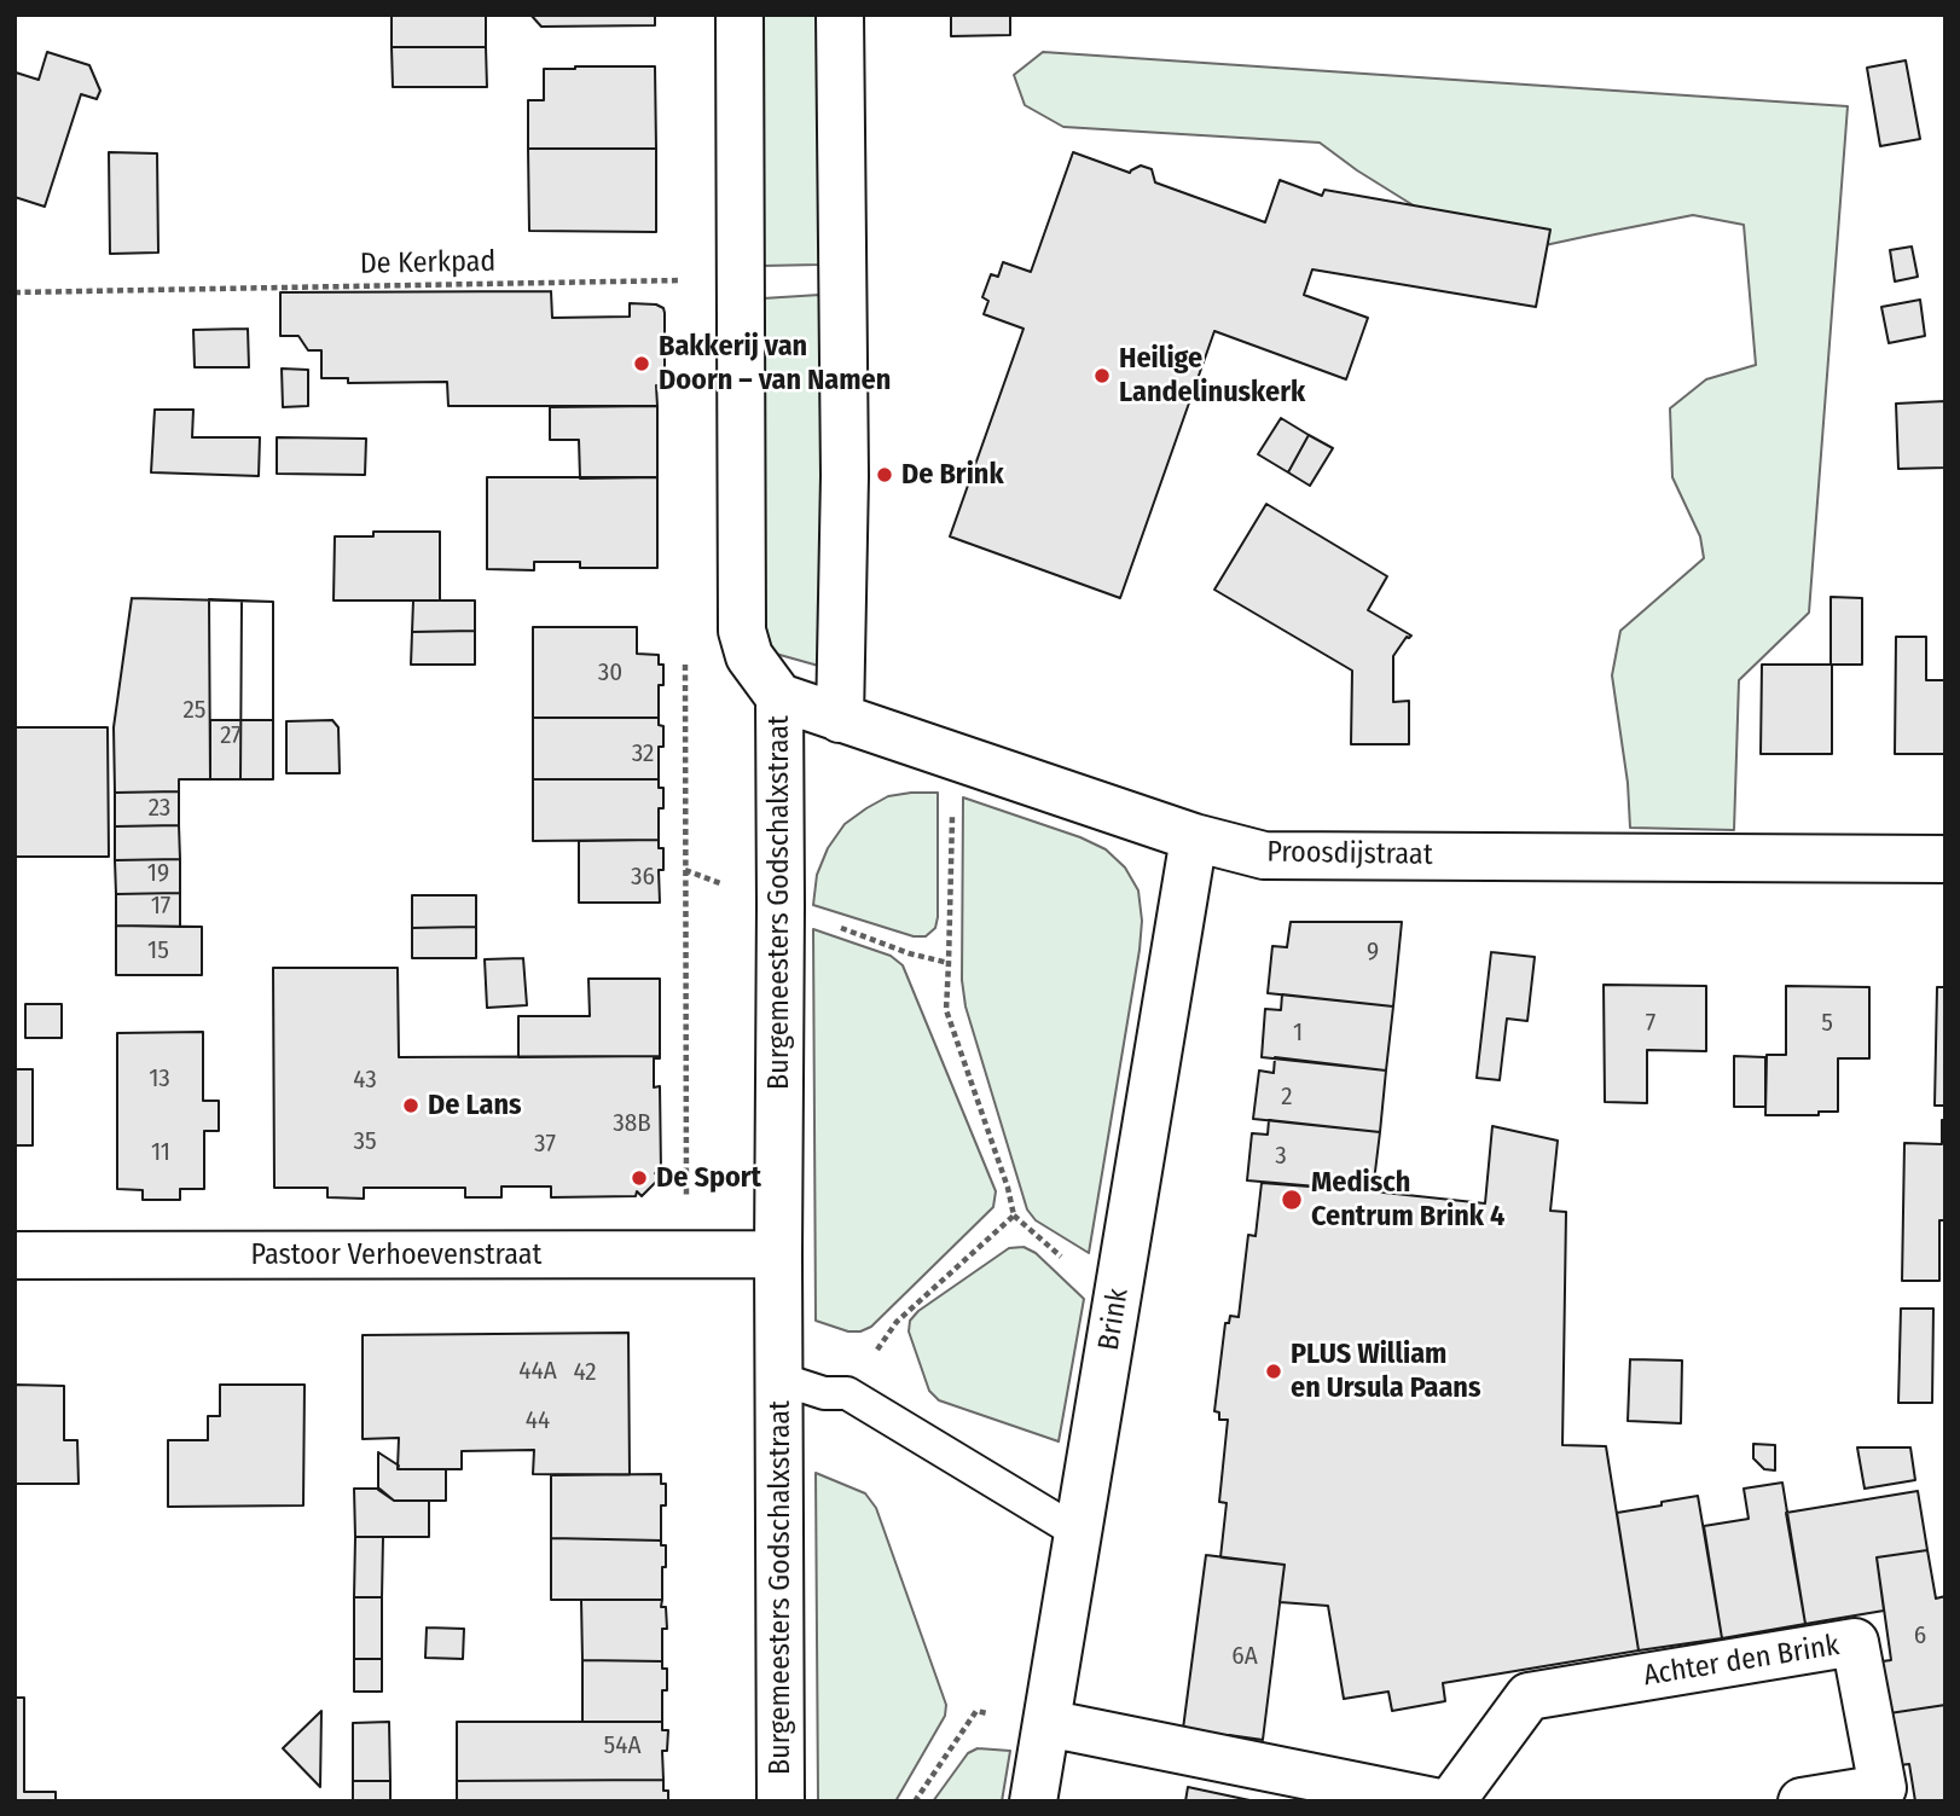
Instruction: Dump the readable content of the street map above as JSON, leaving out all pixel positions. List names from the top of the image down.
{
  "streets": {
    "street": [
      "Proosdijstraat",
      "Burgemeesters Godschalxstraat",
      "Pastoor Verhoevenstraat",
      "Brink",
      "Achter den Brink"
    ],
    "path": ["De Kerkpad"]
  },
  "crossings": [
    ["De Kerkpad", "Burgemeesters Godschalxstraat"],
    ["Proosdijstraat", "Burgemeesters Godschalxstraat"],
    ["Proosdijstraat", "Brink"],
    ["Burgemeesters Godschalxstraat", "Pastoor Verhoevenstraat"]
  ],
  "places": [
    "Bakkerij van Doorn – van Namen",
    "Heilige Landelinuskerk",
    "De Brink",
    "De Lans",
    "De Sport",
    "Medisch Centrum Brink 4",
    "PLUS William en Ursula Paans"
  ],
  "house_numbers": [
    "30",
    "25",
    "27",
    "32",
    "23",
    "19",
    "36",
    "17",
    "15",
    "9",
    "7",
    "5",
    "1",
    "13",
    "43",
    "2",
    "38B",
    "35",
    "37",
    "11",
    "3",
    "44A",
    "42",
    "44",
    "6",
    "6A",
    "54A"
  ]
}
